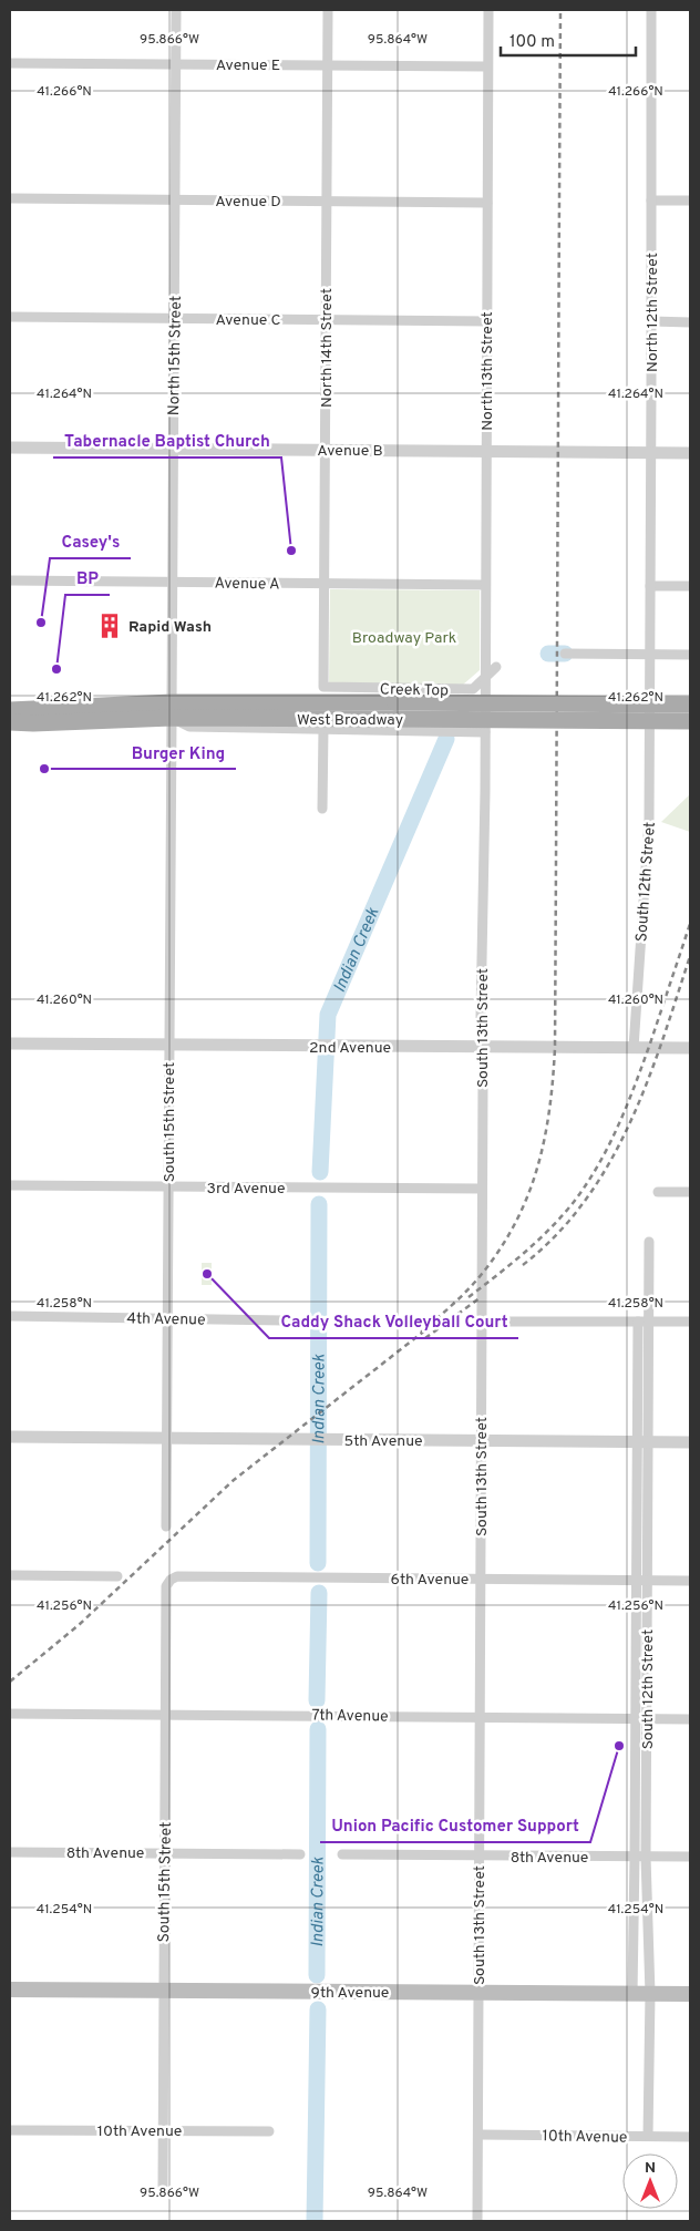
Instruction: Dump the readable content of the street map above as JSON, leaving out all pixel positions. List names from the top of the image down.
{
  "streets": {
    "main road": ["West Broadway", "9th Avenue"],
    "street": [
      "Avenue E",
      "Avenue D",
      "North 12th Street",
      "Avenue C",
      "North 14th Street",
      "North 15th Street",
      "North 13th Street",
      "Avenue B",
      "Avenue A",
      "Creek Top",
      "South 12th Street",
      "South 13th Street",
      "2nd Avenue",
      "South 15th Street",
      "3rd Avenue",
      "4th Avenue",
      "5th Avenue",
      "6th Avenue",
      "7th Avenue",
      "8th Avenue",
      "10th Avenue"
    ]
  },
  "crossings": [
    ["Avenue E", "North 14th Street"],
    ["Avenue E", "North 15th Street"],
    ["Avenue E", "North 13th Street"],
    ["Avenue D", "North 14th Street"],
    ["Avenue D", "North 15th Street"],
    ["Avenue D", "North 13th Street"],
    ["North 12th Street", "Avenue B"],
    ["North 12th Street", "South 12th Street"],
    ["Avenue C", "North 14th Street"],
    ["Avenue C", "North 15th Street"],
    ["Avenue C", "North 13th Street"],
    ["North 14th Street", "Avenue B"],
    ["North 14th Street", "Avenue A"],
    ["North 14th Street", "Creek Top"],
    ["North 15th Street", "Avenue B"],
    ["North 15th Street", "Avenue A"],
    ["North 15th Street", "West Broadway"],
    ["North 15th Street", "South 15th Street"],
    ["North 13th Street", "Avenue B"],
    ["North 13th Street", "Avenue A"],
    ["North 13th Street", "Creek Top"],
    ["North 13th Street", "South 13th Street"],
    ["West Broadway", "South 15th Street"],
    ["South 12th Street", "2nd Avenue"],
    ["South 12th Street", "5th Avenue"],
    ["South 12th Street", "6th Avenue"],
    ["South 12th Street", "7th Avenue"],
    ["South 12th Street", "8th Avenue"],
    ["South 12th Street", "9th Avenue"],
    ["South 12th Street", "10th Avenue"],
    ["South 13th Street", "2nd Avenue"],
    ["South 13th Street", "3rd Avenue"],
    ["South 13th Street", "5th Avenue"],
    ["South 13th Street", "6th Avenue"],
    ["South 13th Street", "7th Avenue"],
    ["South 13th Street", "8th Avenue"],
    ["South 13th Street", "9th Avenue"],
    ["South 13th Street", "10th Avenue"],
    ["2nd Avenue", "South 15th Street"],
    ["South 15th Street", "3rd Avenue"],
    ["South 15th Street", "4th Avenue"],
    ["South 15th Street", "5th Avenue"],
    ["South 15th Street", "6th Avenue"],
    ["South 15th Street", "7th Avenue"],
    ["South 15th Street", "8th Avenue"],
    ["South 15th Street", "9th Avenue"],
    ["South 15th Street", "10th Avenue"]
  ],
  "water": ["Indian Creek"],
  "parks": ["Broadway Park"],
  "places": {
    "other": [
      "Tabernacle Baptist Church",
      "Casey's",
      "BP",
      "Burger King",
      "Caddy Shack Volleyball Court",
      "Union Pacific Customer Support"
    ],
    "building": ["Rapid Wash"]
  },
  "scale_bar": "100 m",
  "north": "top",
  "coordinates": [
    "95.866°W",
    "95.864°W",
    "41.266°N",
    "41.264°N",
    "41.262°N",
    "41.260°N",
    "41.258°N",
    "41.256°N",
    "41.254°N"
  ]
}
